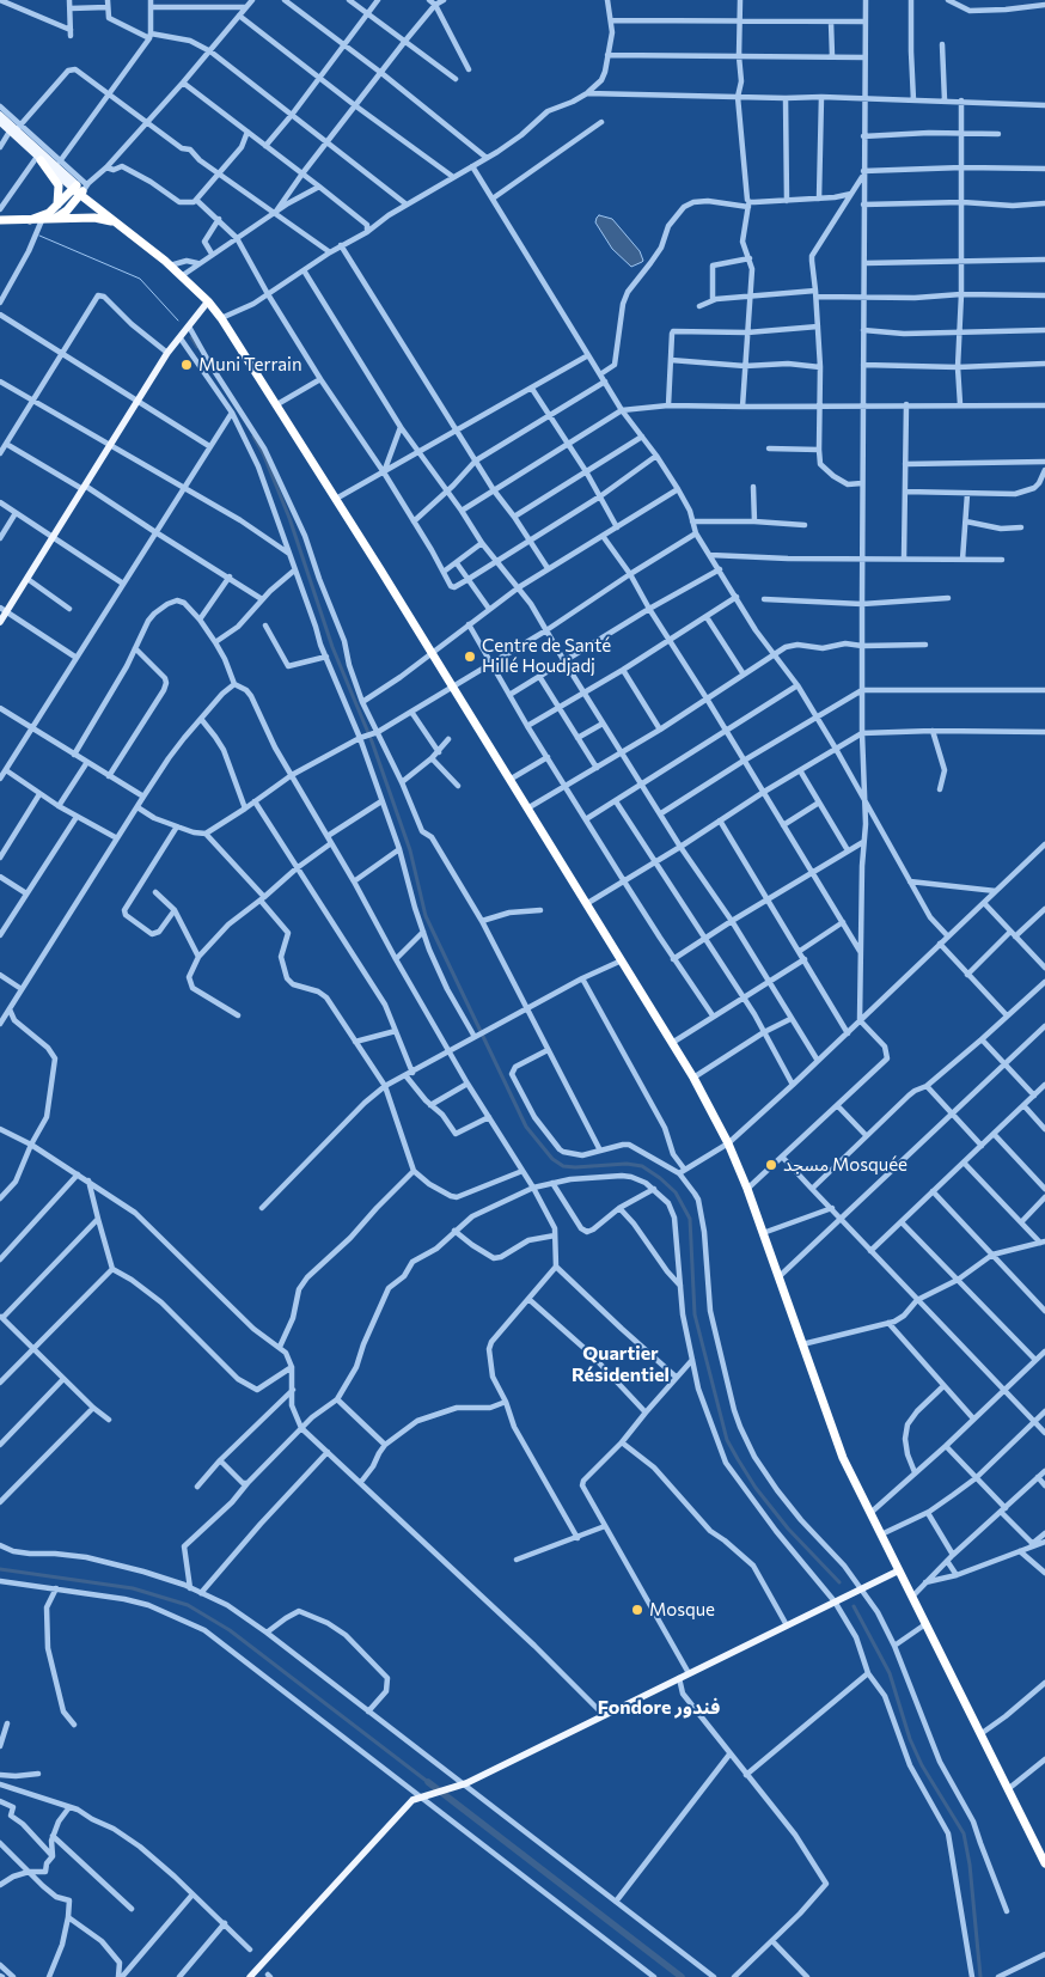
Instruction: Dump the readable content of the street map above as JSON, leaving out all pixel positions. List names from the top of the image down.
{
  "districts": ["Quartier Résidentiel", "Fondore فندور"],
  "places": [
    "Muni Terrain",
    "Centre de Santé Hillé Houdjadj",
    "مسجد Mosquée",
    "Mosque"
  ]
}
